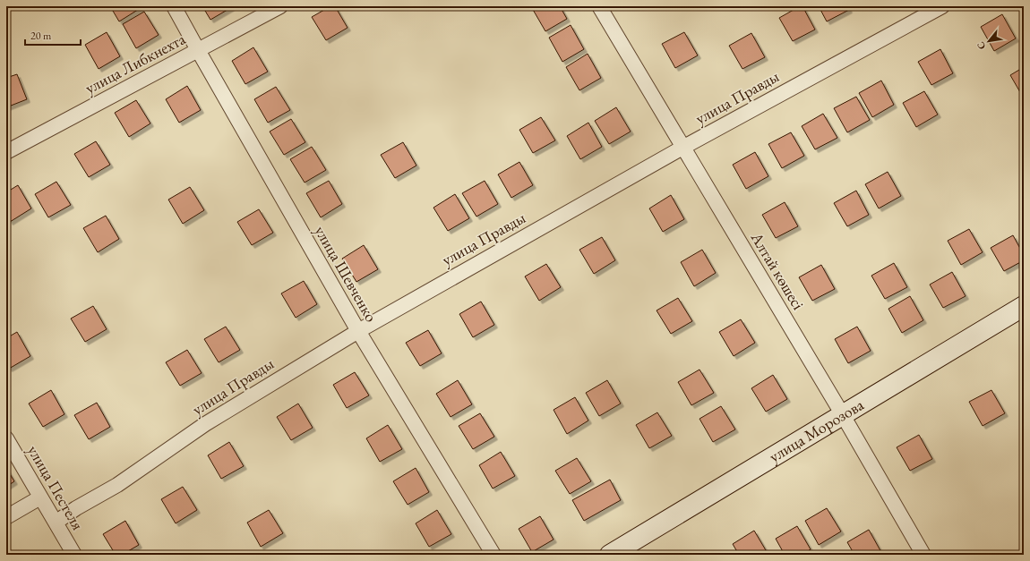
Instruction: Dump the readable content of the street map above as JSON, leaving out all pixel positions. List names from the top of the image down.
{
  "streets": {
    "main road": ["улица Морозова"],
    "street": [
      "улица Либкнехта",
      "улица Правды",
      "Алтай көшесі",
      "улица Шевченко",
      "улица Пестеля"
    ]
  },
  "crossings": [
    ["улица Либкнехта", "улица Шевченко"],
    ["улица Правды", "Алтай көшесі"],
    ["улица Правды", "улица Шевченко"],
    ["улица Правды", "улица Пестеля"],
    ["Алтай көшесі", "улица Морозова"]
  ],
  "scale_bar": "20 m",
  "north": "bottom left"
}
